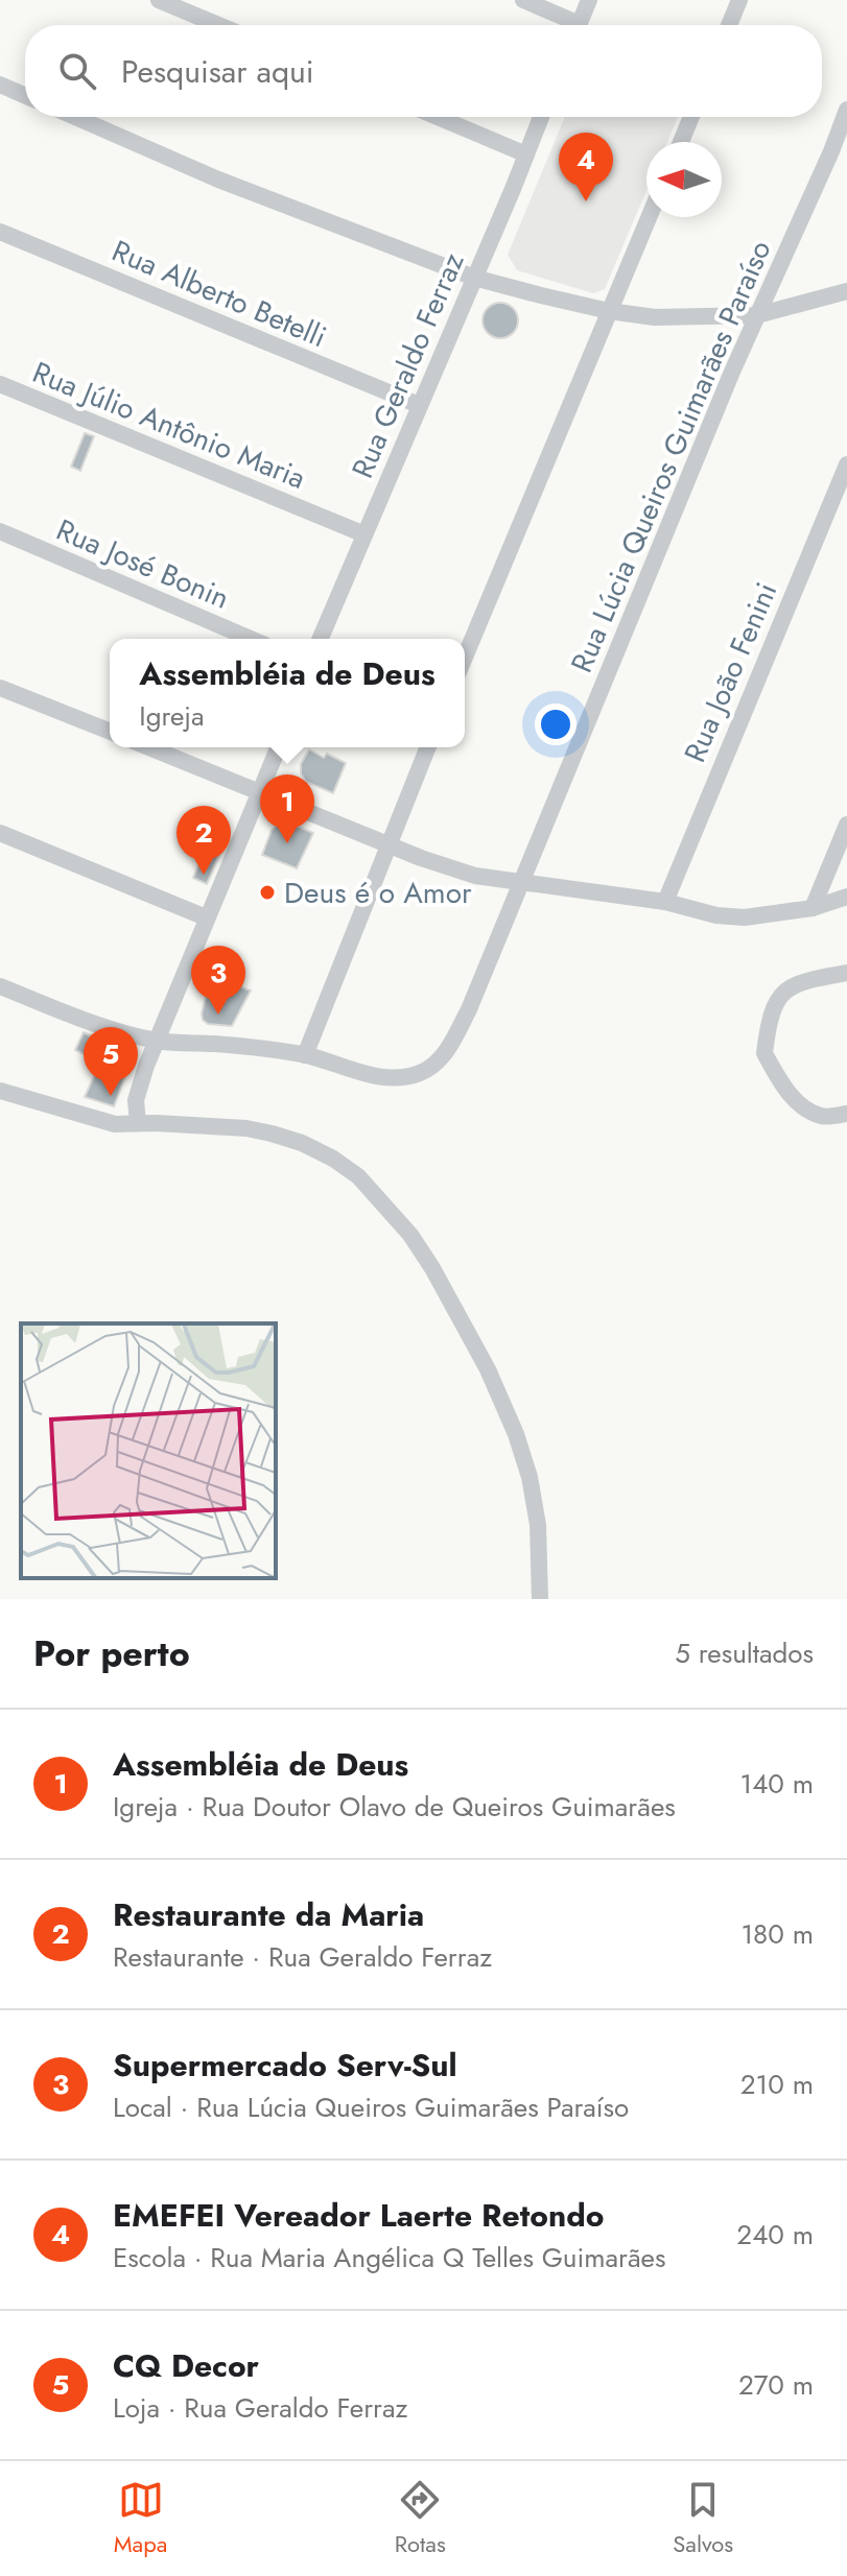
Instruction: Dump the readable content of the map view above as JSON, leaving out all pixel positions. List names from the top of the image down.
{
  "streets": {
    "street": [
      "Rua Alberto Betelli",
      "Rua Geraldo Ferraz",
      "Rua Júlio Antônio Maria",
      "Rua Lúcia Queiros Guimarães Paraíso",
      "Rua José Bonin",
      "Rua João Fenini"
    ]
  },
  "crossings": [
    ["Rua Alberto Betelli", "Rua Geraldo Ferraz"],
    ["Rua Geraldo Ferraz", "Rua Júlio Antônio Maria"]
  ],
  "places": ["Deus é o Amor"],
  "north": "left",
  "page": {
    "search": "Pesquisar aqui",
    "pins": [
      "4",
      "1",
      "2",
      "3",
      "5"
    ],
    "popup": ["Assembléia de Deus", "Igreja"],
    "heading": ["Por perto", "5 resultados"],
    "list": [
      {
        "mark": "1",
        "name": "Assembléia de Deus",
        "note": "Igreja · Rua Doutor Olavo de Queiros Guimarães",
        "value": "140 m"
      },
      {
        "mark": "2",
        "name": "Restaurante da Maria",
        "note": "Restaurante · Rua Geraldo Ferraz",
        "value": "180 m"
      },
      {
        "mark": "3",
        "name": "Supermercado Serv-Sul",
        "note": "Local · Rua Lúcia Queiros Guimarães Paraíso",
        "value": "210 m"
      },
      {
        "mark": "4",
        "name": "EMEFEI Vereador Laerte Retondo",
        "note": "Escola · Rua Maria Angélica Q Telles Guimarães",
        "value": "240 m"
      },
      {
        "mark": "5",
        "name": "CQ Decor",
        "note": "Loja · Rua Geraldo Ferraz",
        "value": "270 m"
      }
    ],
    "nav": ["Mapa", "Rotas", "Salvos"]
  }
}
